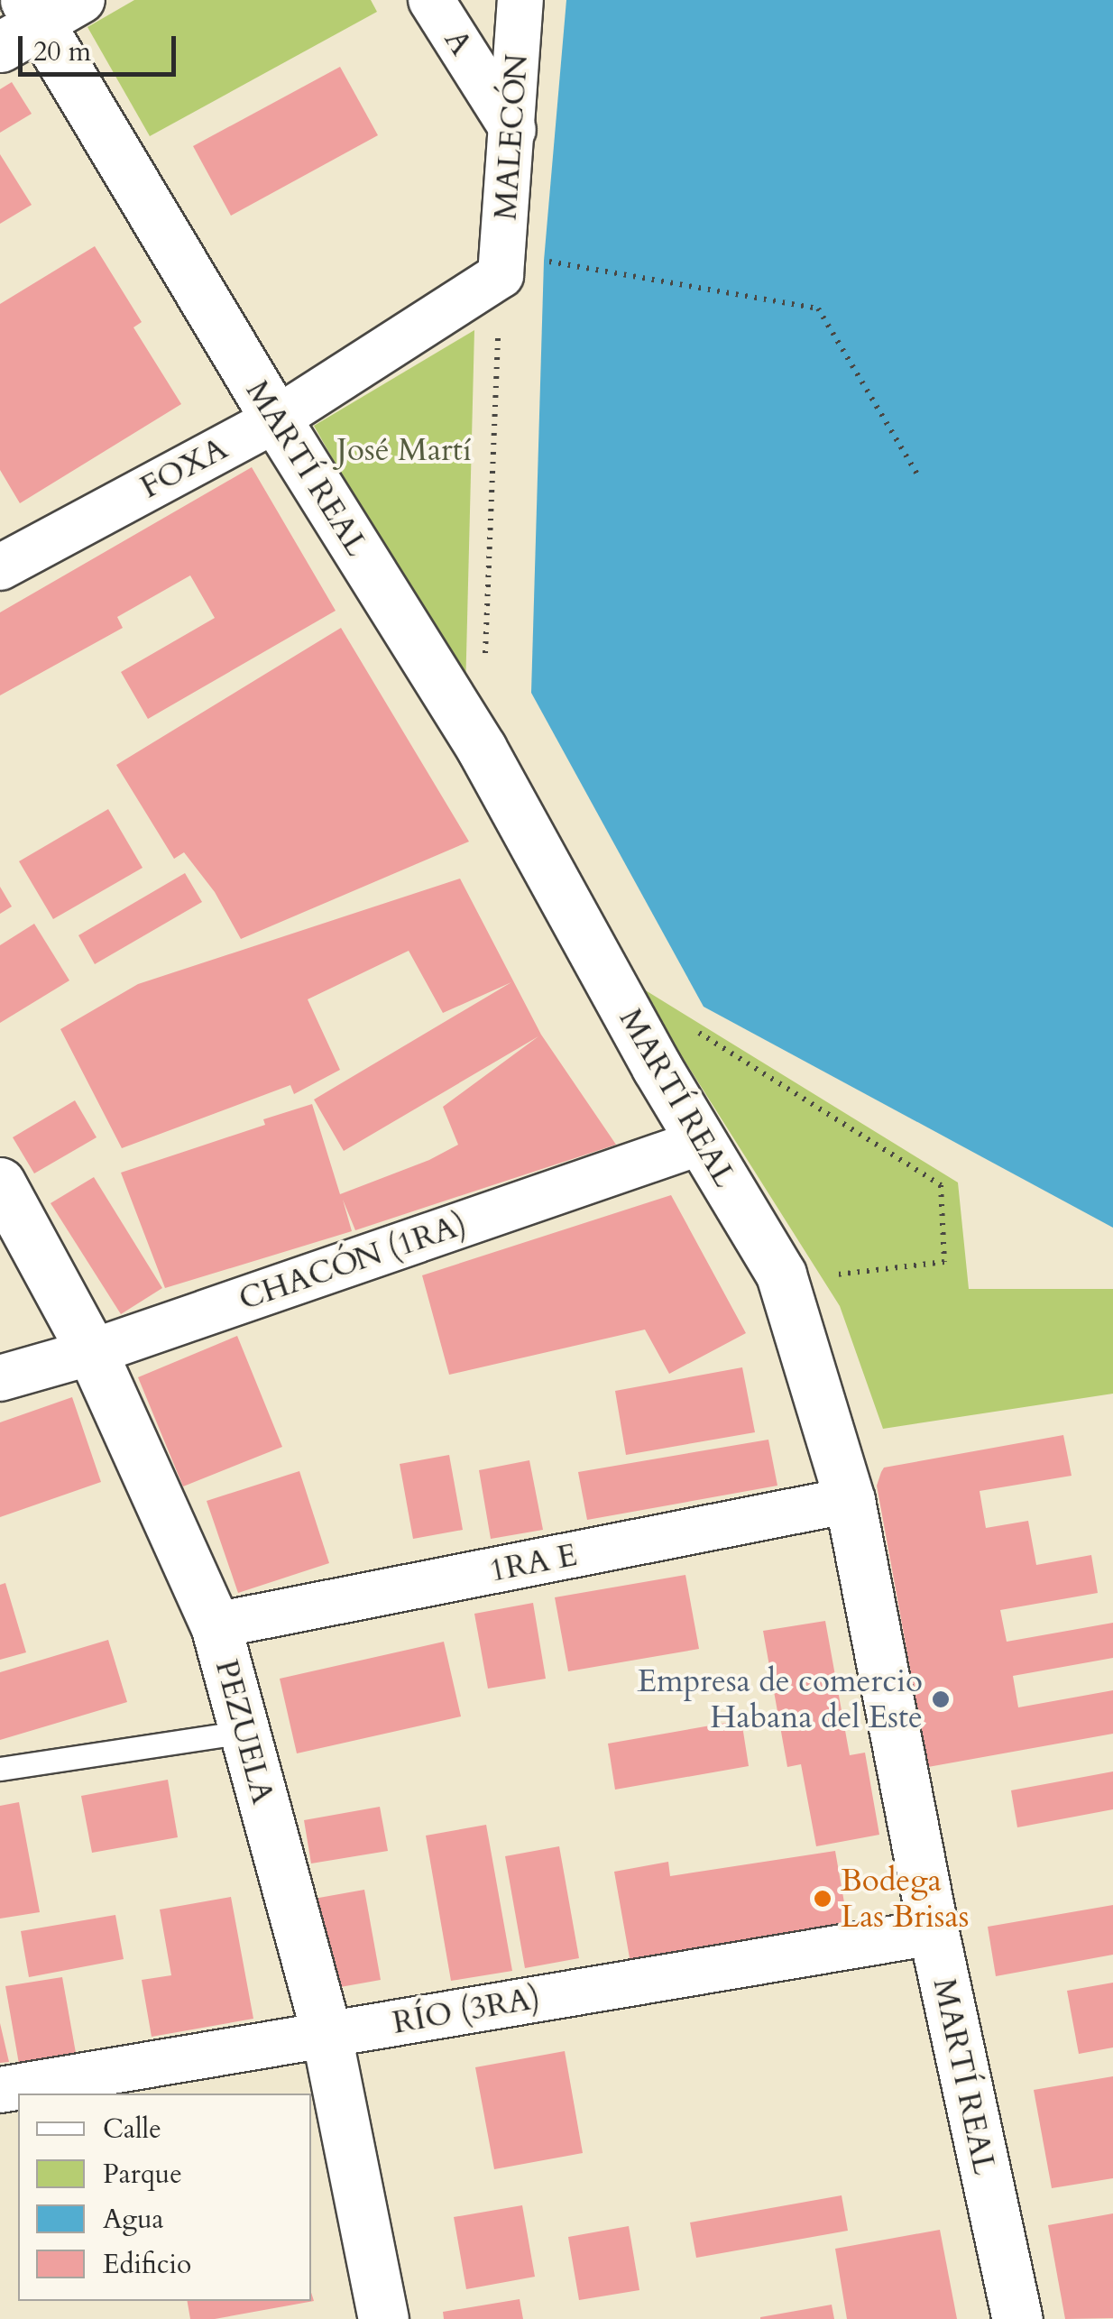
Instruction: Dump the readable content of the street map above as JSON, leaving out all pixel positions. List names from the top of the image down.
{
  "streets": {
    "main road": ["MARTÍ REAL", "PEZUELA"],
    "street": [
      "A",
      "MALECÓN",
      "FOXA",
      "CHACÓN (1RA)",
      "1RA E",
      "RÍO (3RA)"
    ]
  },
  "crossings": [
    ["A", "MALECÓN"],
    ["MALECÓN", "FOXA"],
    ["FOXA", "MARTÍ REAL"],
    ["MARTÍ REAL", "CHACÓN (1RA)"],
    ["MARTÍ REAL", "1RA E"],
    ["MARTÍ REAL", "RÍO (3RA)"],
    ["CHACÓN (1RA)", "PEZUELA"],
    ["1RA E", "PEZUELA"],
    ["PEZUELA", "RÍO (3RA)"]
  ],
  "parks": ["José Martí"],
  "places": ["Empresa de comercio Habana del Este", "Bodega Las Brisas"],
  "legend": [
    "Calle",
    "Parque",
    "Agua",
    "Edificio"
  ],
  "scale_bar": "20 m"
}
